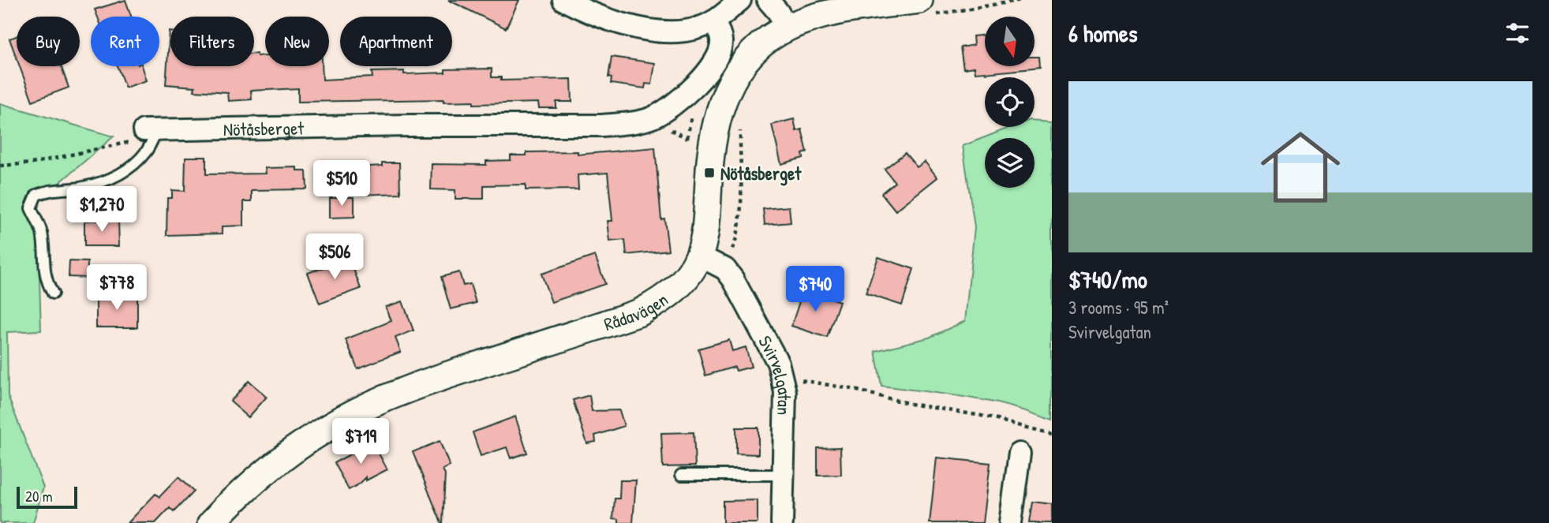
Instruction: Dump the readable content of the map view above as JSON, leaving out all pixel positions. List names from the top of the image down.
{
  "streets": {
    "street": ["Nötåsberget", "Rådavägen", "Svirvelgatan"]
  },
  "crossings": [
    ["Rådavägen", "Svirvelgatan"]
  ],
  "places": {
    "transit": ["Nötåsberget"]
  },
  "scale_bar": "20 m",
  "north": "bottom",
  "page": {
    "heading": "6 homes",
    "chip": [
      "Buy",
      "Rent",
      "Filters",
      "New",
      "Apartment"
    ],
    "list": [
      {
        "name": "$740/mo",
        "note": "3 rooms · 95 m² · Svirvelgatan"
      }
    ],
    "price": [
      "$510",
      "$1,270",
      "$506",
      "$778",
      "$740",
      "$719"
    ],
    "scale": "20 m"
  }
}
